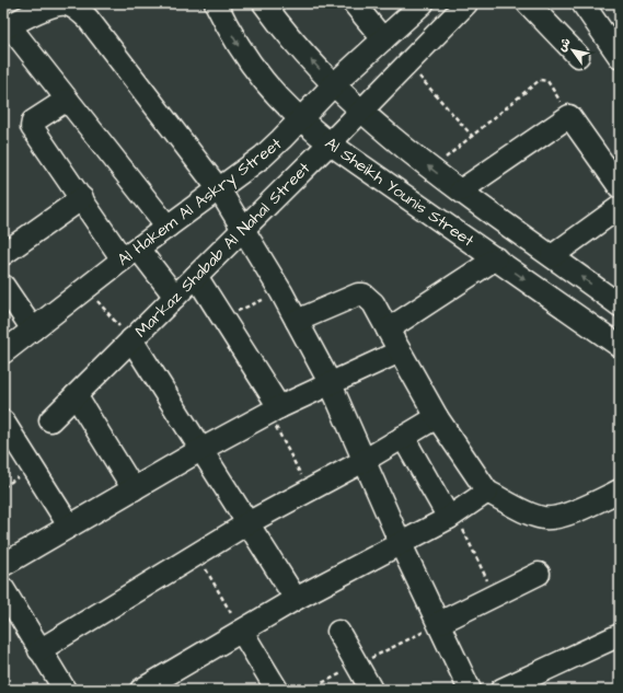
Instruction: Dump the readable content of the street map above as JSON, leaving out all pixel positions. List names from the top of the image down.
{
  "streets": {
    "street": ["Al Sheikh Younis Street", "Al Hakem Al Askry Street", "Markaz Shabab Al Nahal Street"]
  },
  "crossings": [
    ["Al Sheikh Younis Street", "Al Hakem Al Askry Street"],
    ["Al Sheikh Younis Street", "Markaz Shabab Al Nahal Street"]
  ],
  "north": "top left"
}
